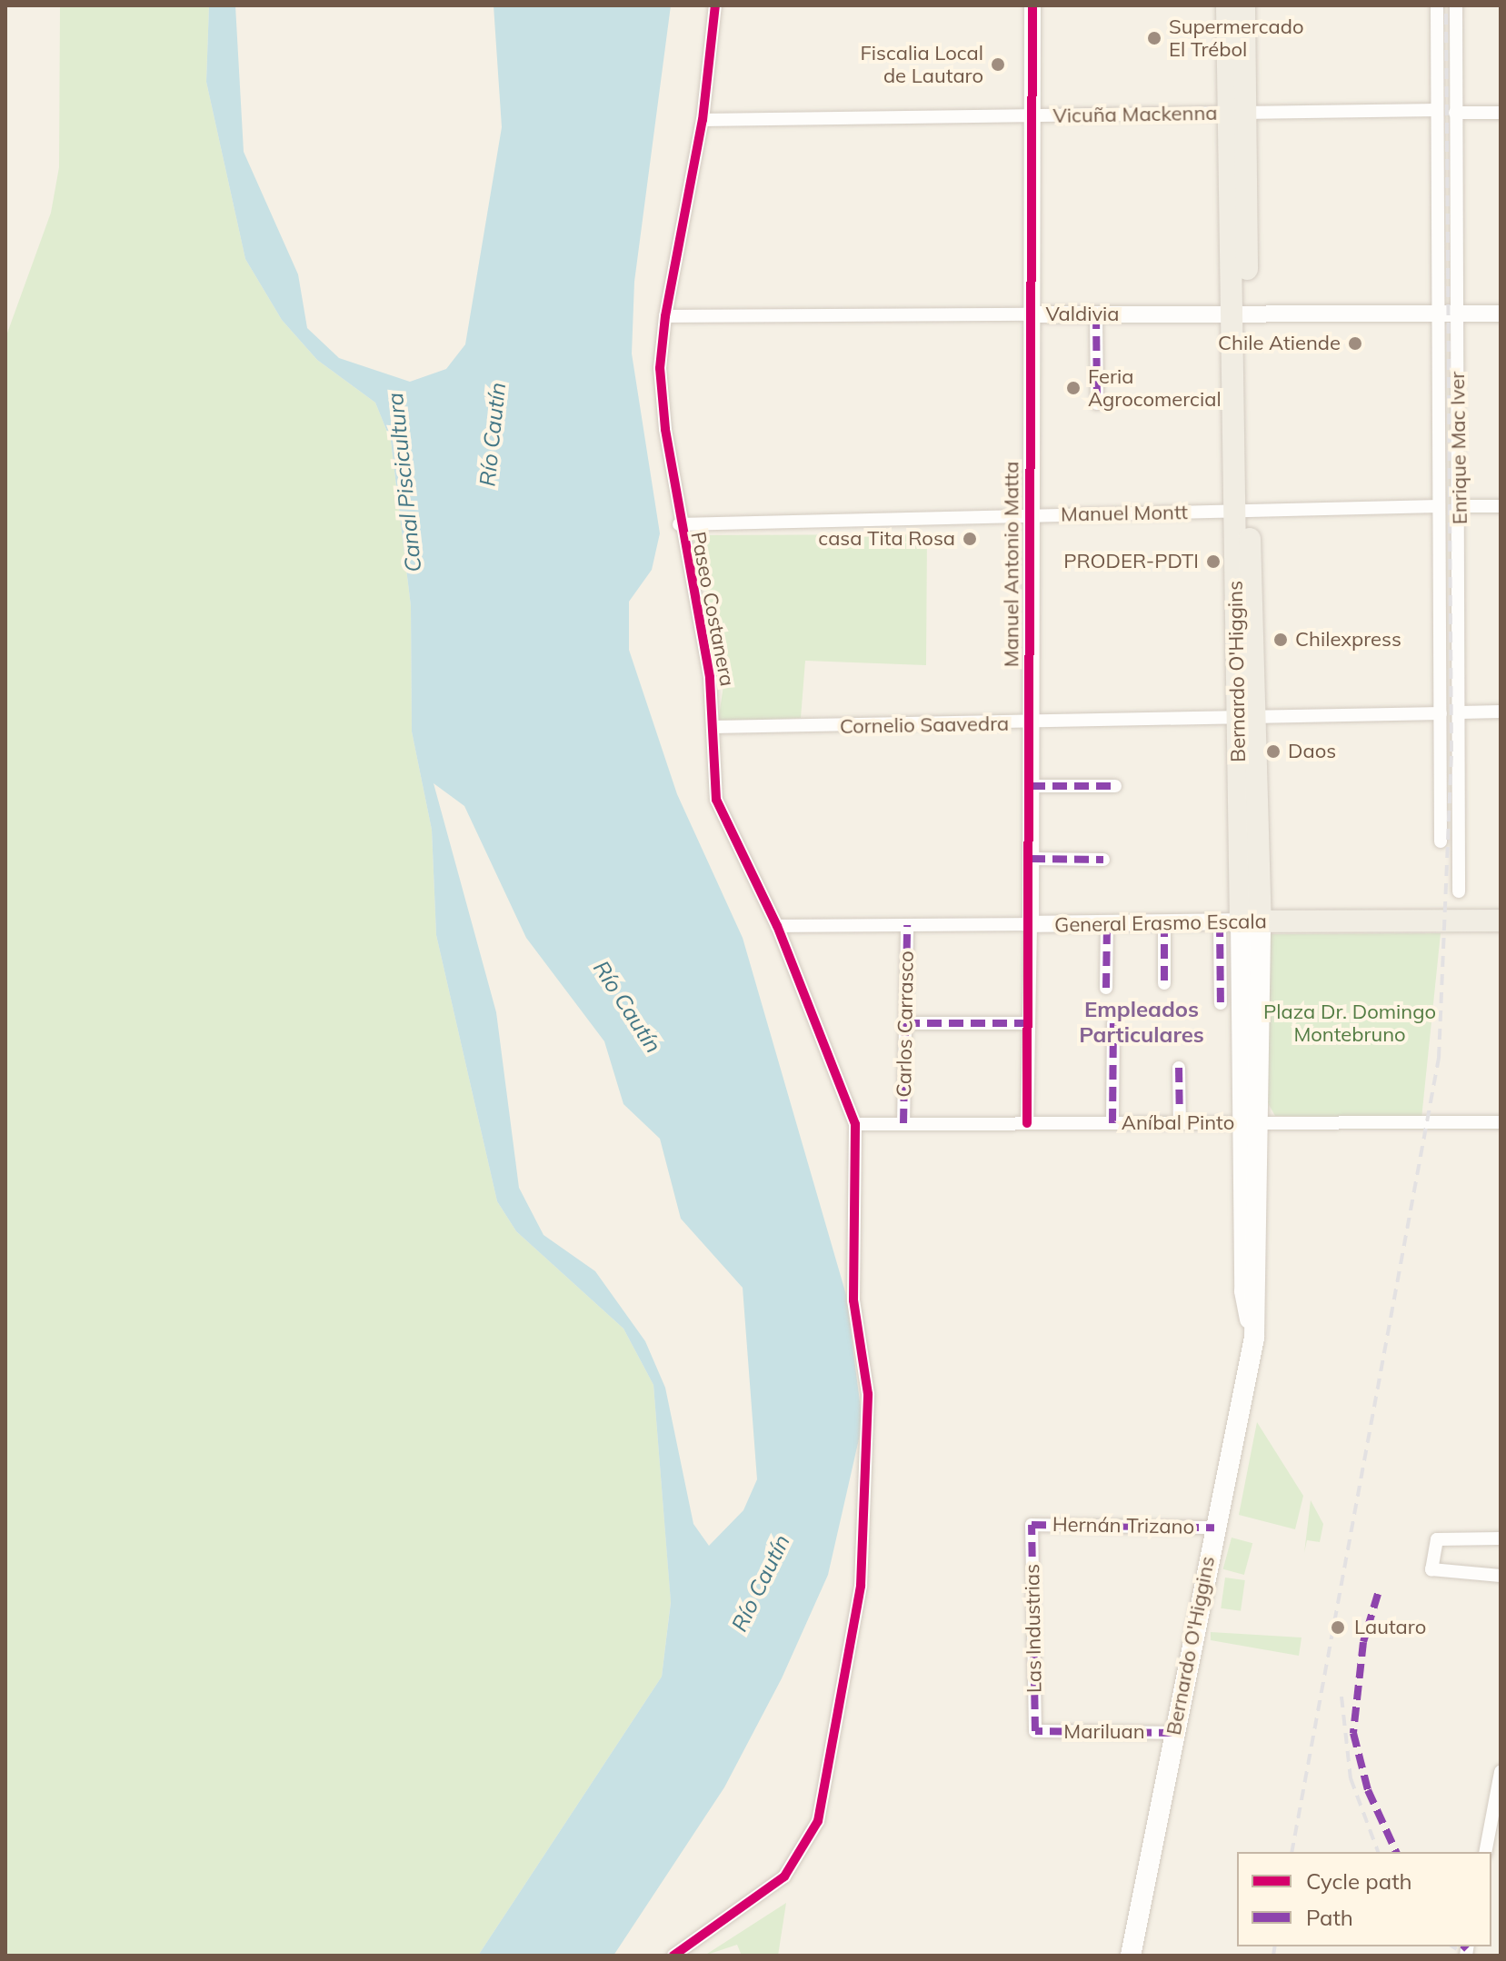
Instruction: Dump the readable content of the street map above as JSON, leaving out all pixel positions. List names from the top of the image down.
{
  "streets": {
    "main road": ["Bernardo O'Higgins", "General Erasmo Escala"],
    "street": [
      "Vicuña Mackenna",
      "Valdivia",
      "Enrique Mac Iver",
      "Manuel Montt",
      "Manuel Antonio Matta",
      "Paseo Costanera",
      "Cornelio Saavedra",
      "Carlos Carrasco",
      "Aníbal Pinto",
      "Hernán Trizano",
      "Las Industrias",
      "Mariluan"
    ]
  },
  "crossings": [
    ["Vicuña Mackenna", "Enrique Mac Iver"],
    ["Vicuña Mackenna", "Manuel Antonio Matta"],
    ["Vicuña Mackenna", "Paseo Costanera"],
    ["Vicuña Mackenna", "Bernardo O'Higgins"],
    ["Valdivia", "Enrique Mac Iver"],
    ["Valdivia", "Manuel Antonio Matta"],
    ["Valdivia", "Paseo Costanera"],
    ["Valdivia", "Bernardo O'Higgins"],
    ["Enrique Mac Iver", "Manuel Montt"],
    ["Enrique Mac Iver", "Cornelio Saavedra"],
    ["Manuel Montt", "Manuel Antonio Matta"],
    ["Manuel Montt", "Paseo Costanera"],
    ["Manuel Montt", "Bernardo O'Higgins"],
    ["Manuel Antonio Matta", "Cornelio Saavedra"],
    ["Manuel Antonio Matta", "General Erasmo Escala"],
    ["Manuel Antonio Matta", "Aníbal Pinto"],
    ["Paseo Costanera", "Cornelio Saavedra"],
    ["Paseo Costanera", "General Erasmo Escala"],
    ["Paseo Costanera", "Aníbal Pinto"],
    ["Bernardo O'Higgins", "Cornelio Saavedra"],
    ["Bernardo O'Higgins", "General Erasmo Escala"],
    ["Bernardo O'Higgins", "Aníbal Pinto"],
    ["Bernardo O'Higgins", "Hernán Trizano"],
    ["Bernardo O'Higgins", "Mariluan"],
    ["General Erasmo Escala", "Carlos Carrasco"],
    ["Carlos Carrasco", "Aníbal Pinto"],
    ["Hernán Trizano", "Las Industrias"],
    ["Las Industrias", "Mariluan"]
  ],
  "districts": ["Empleados Particulares"],
  "water": ["Río Cautín", "Canal Piscicultura"],
  "parks": ["Plaza Dr. Domingo Montebruno"],
  "places": [
    "Supermercado El Trébol",
    "Fiscalia Local de Lautaro",
    "Chile Atiende",
    "Feria Agrocomercial",
    "casa Tita Rosa",
    "PRODER-PDTI",
    "Chilexpress",
    "Daos",
    "Lautaro"
  ],
  "legend": ["Cycle path", "Path"]
}
